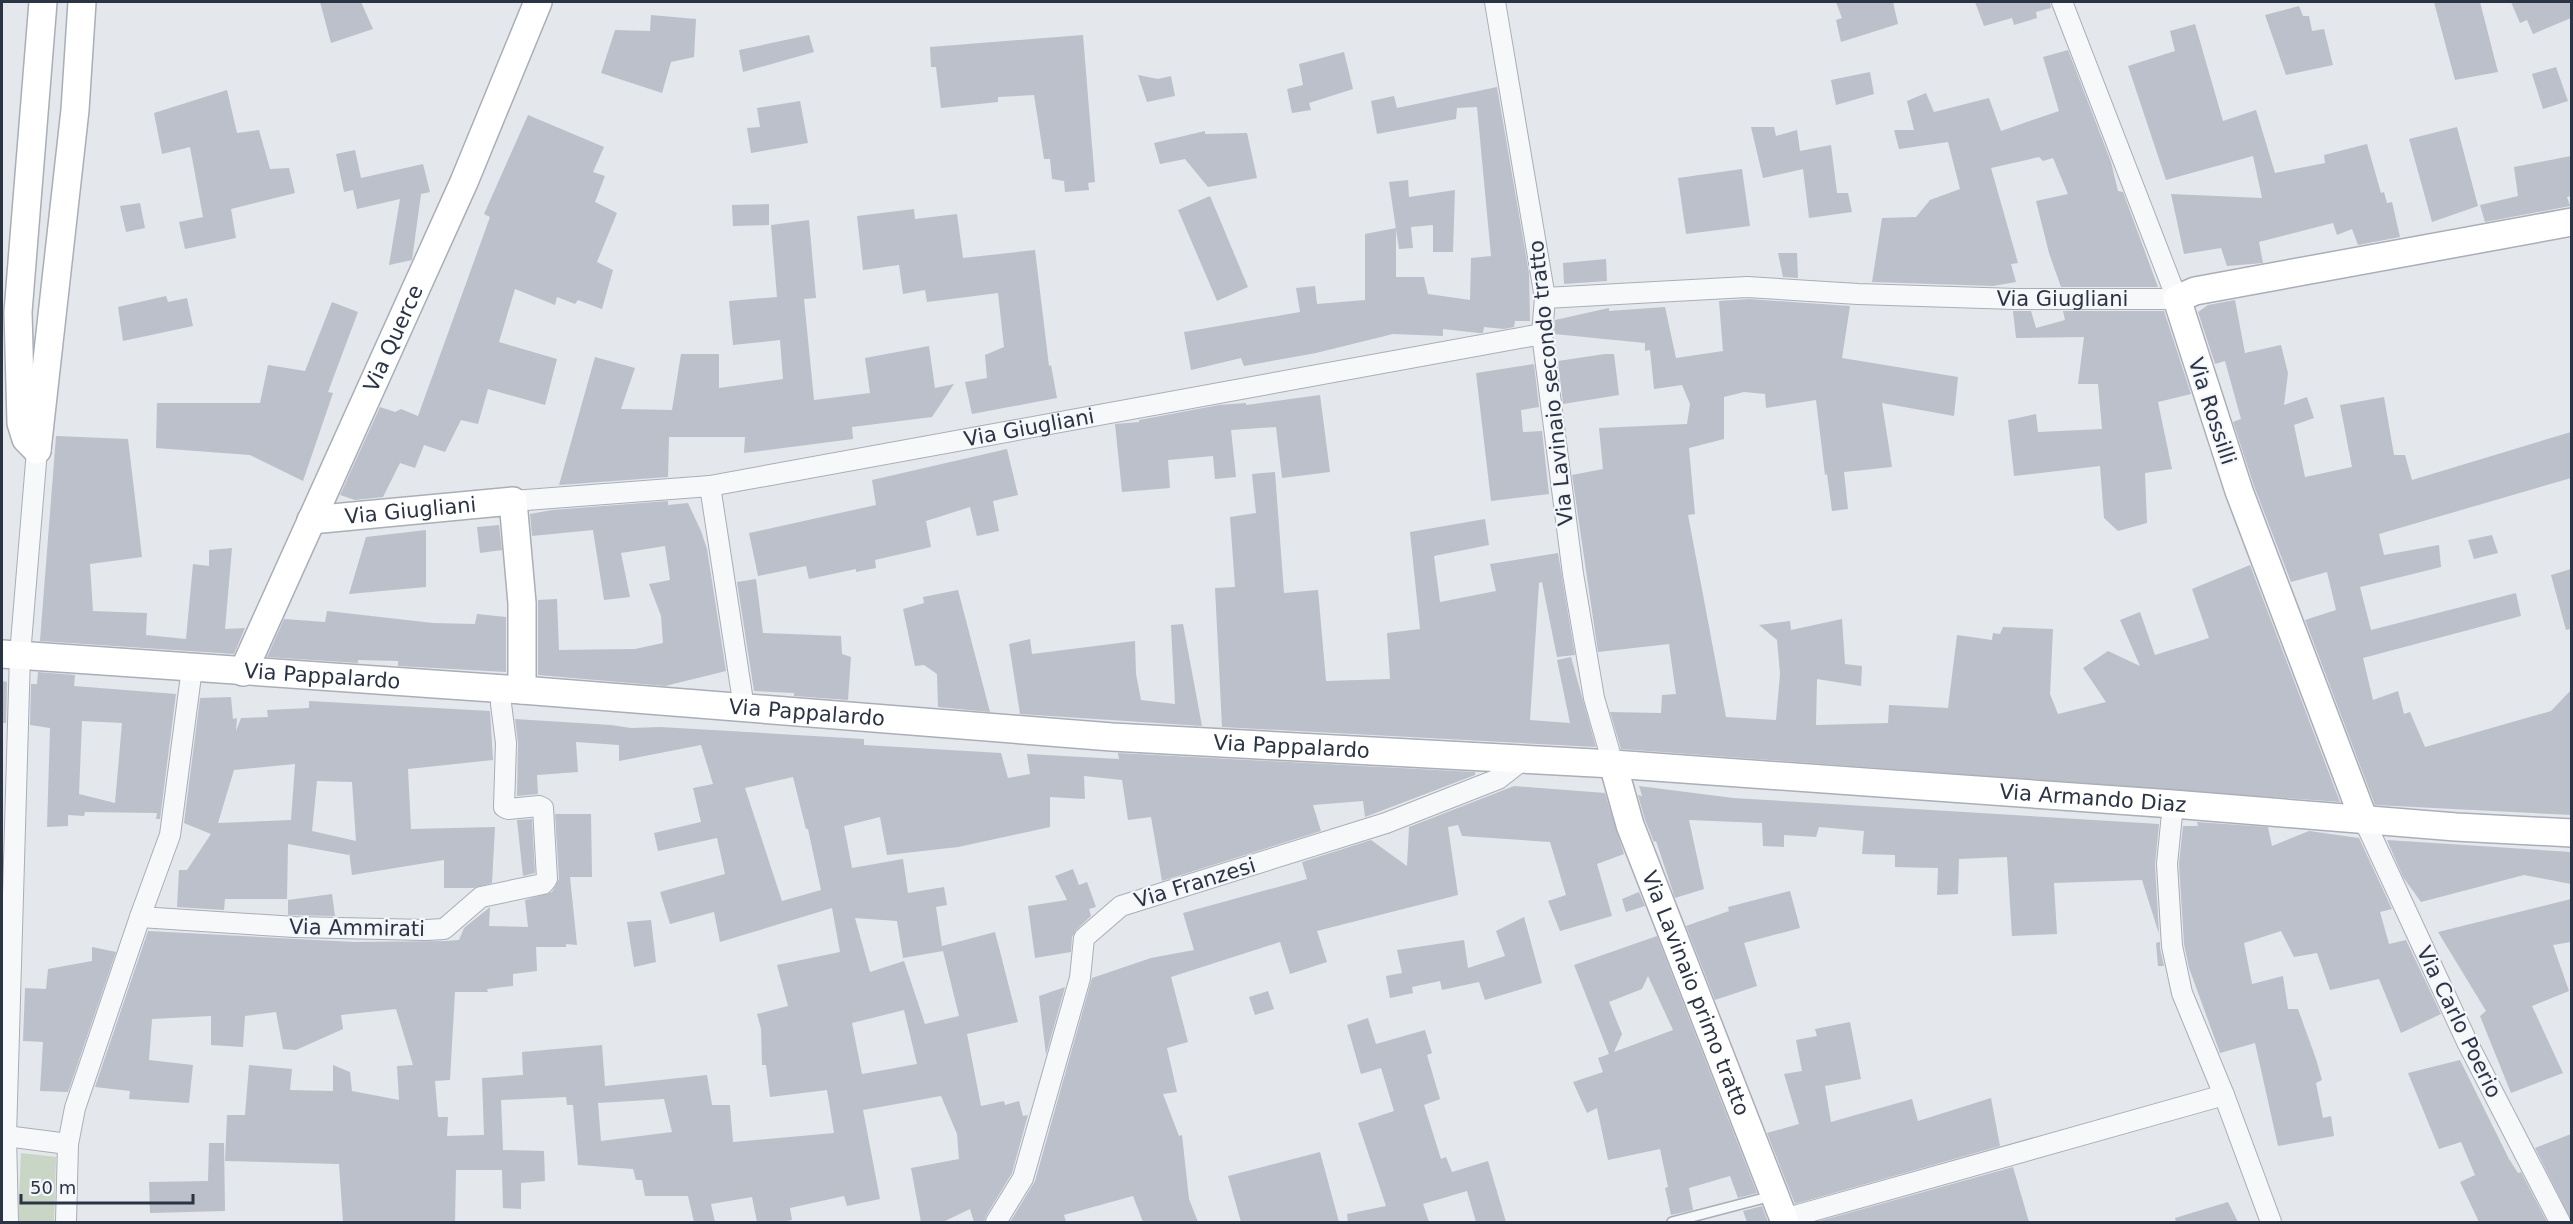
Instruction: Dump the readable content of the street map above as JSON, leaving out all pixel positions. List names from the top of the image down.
{
  "streets": {
    "street": [
      "Via Giugliani",
      "Via Querce",
      "Via Lavinaio secondo tratto",
      "Via Rossilli",
      "Via Pappalardo",
      "Via Armando Diaz",
      "Via Franzesi",
      "Via Ammirati",
      "Via Lavinaio primo tratto",
      "Via Carlo Poerio"
    ]
  },
  "crossings": [
    ["Via Giugliani", "Via Querce"],
    ["Via Giugliani", "Via Lavinaio secondo tratto"],
    ["Via Giugliani", "Via Rossilli"],
    ["Via Querce", "Via Pappalardo"],
    ["Via Lavinaio secondo tratto", "Via Pappalardo"],
    ["Via Lavinaio secondo tratto", "Via Armando Diaz"],
    ["Via Lavinaio secondo tratto", "Via Lavinaio primo tratto"],
    ["Via Rossilli", "Via Armando Diaz"],
    ["Via Rossilli", "Via Carlo Poerio"],
    ["Via Pappalardo", "Via Armando Diaz"],
    ["Via Pappalardo", "Via Franzesi"],
    ["Via Pappalardo", "Via Ammirati"],
    ["Via Pappalardo", "Via Lavinaio primo tratto"],
    ["Via Armando Diaz", "Via Lavinaio primo tratto"],
    ["Via Armando Diaz", "Via Carlo Poerio"]
  ],
  "scale_bar": "50 m"
}
